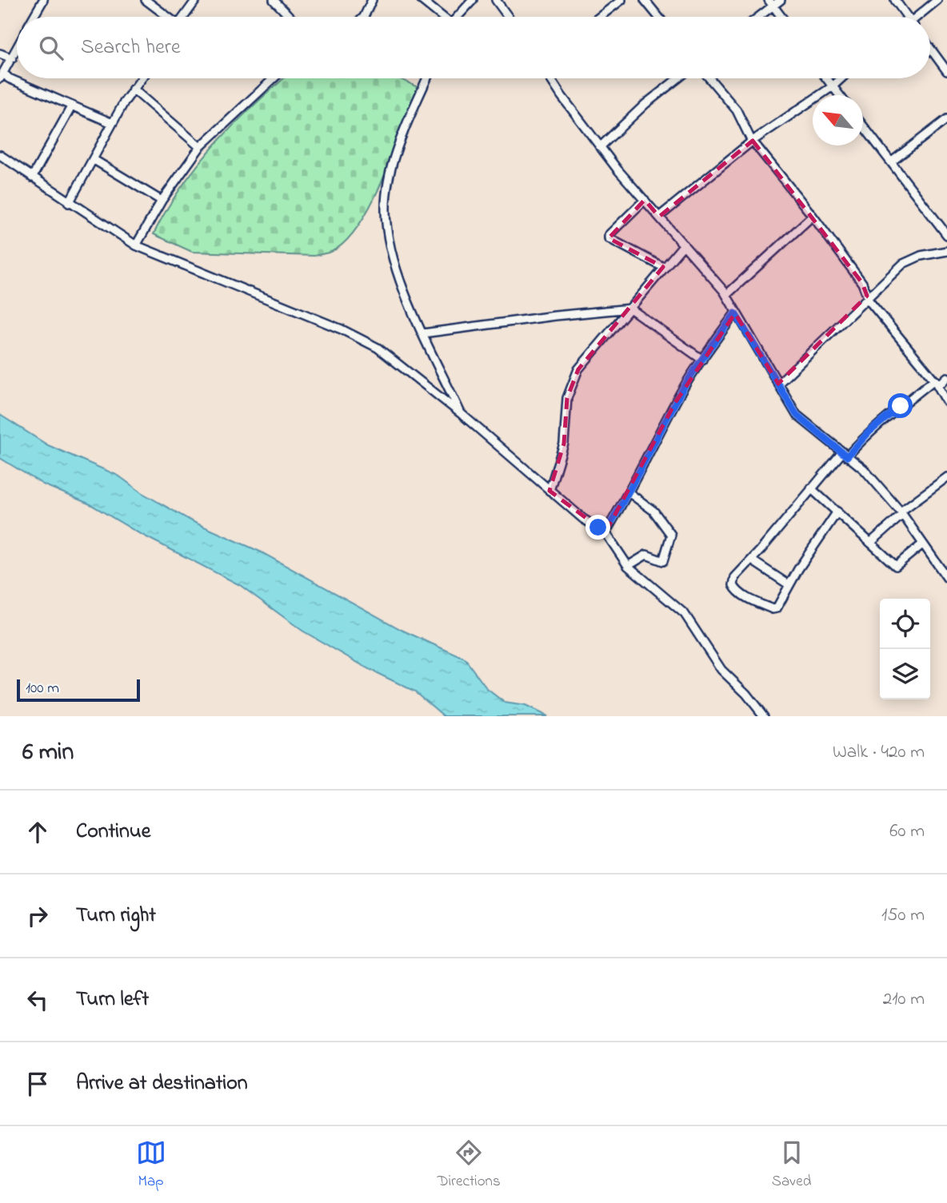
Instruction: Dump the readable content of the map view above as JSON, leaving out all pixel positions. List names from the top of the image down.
{
  "scale_bar": "100 m",
  "north": "top left",
  "page": {
    "search": "Search here",
    "scale": "100 m",
    "heading": ["6 min", "Walk · 420 m"],
    "list": [
      ["Continue", "60 m"],
      ["Turn right", "150 m"],
      ["Turn left", "210 m"],
      "Arrive at destination"
    ],
    "nav": ["Map", "Directions", "Saved"]
  }
}
